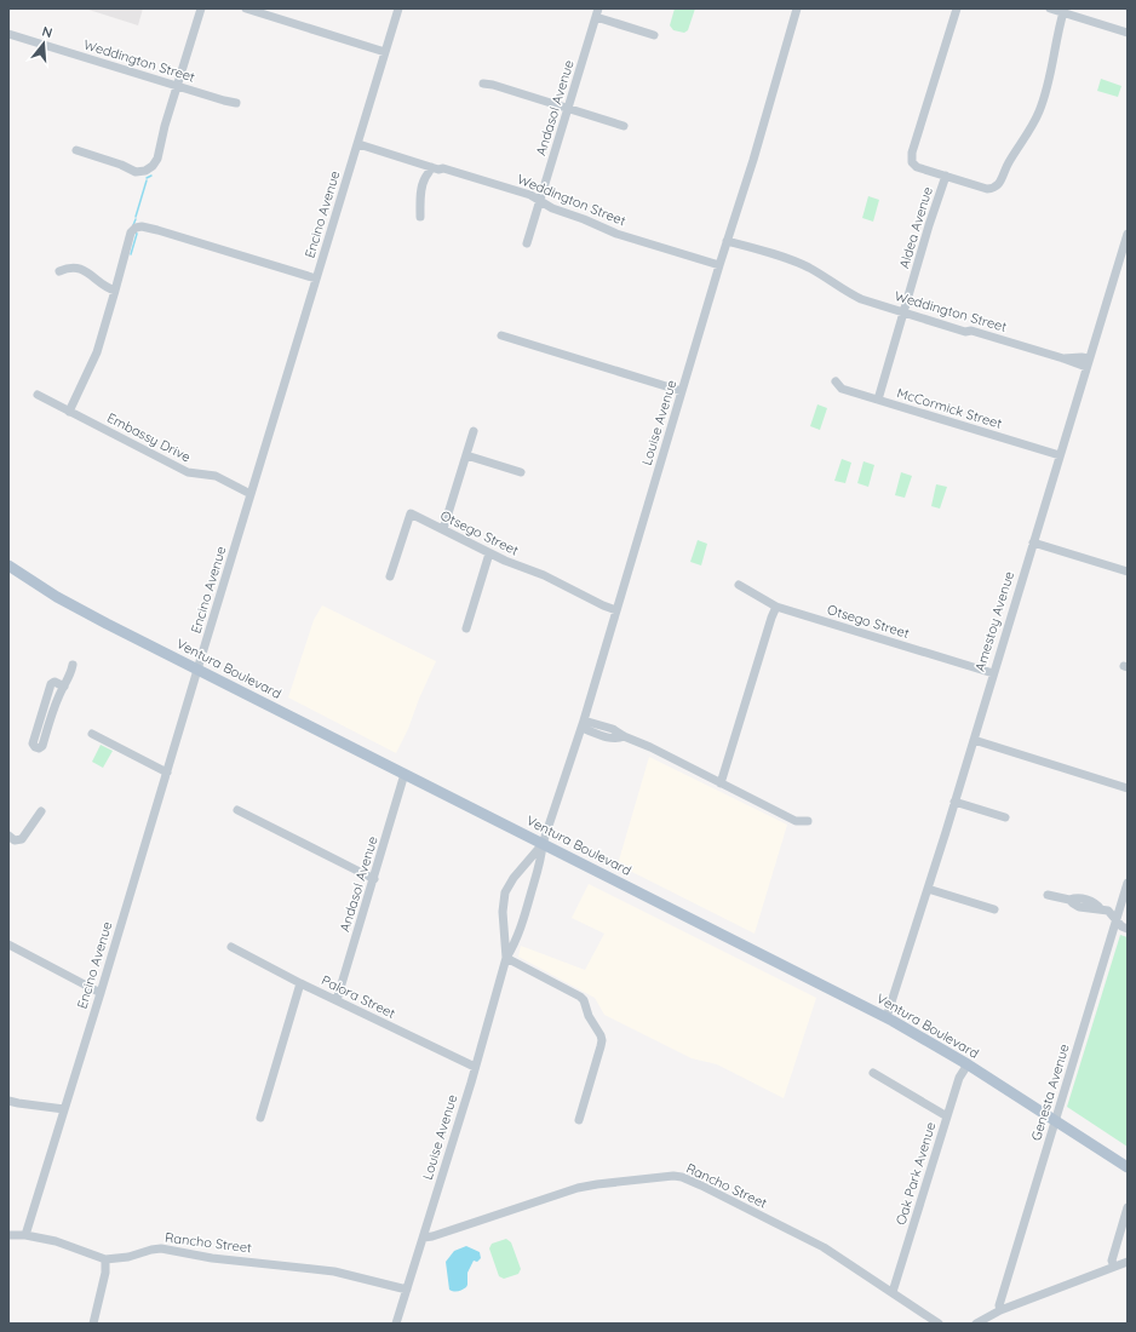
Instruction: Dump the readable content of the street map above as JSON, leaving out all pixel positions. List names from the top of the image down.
{
  "streets": {
    "main road": ["Ventura Boulevard"],
    "street": [
      "Weddington Street",
      "Andasol Avenue",
      "Encino Avenue",
      "Aldea Avenue",
      "McCormick Street",
      "Louise Avenue",
      "Embassy Drive",
      "Otsego Street",
      "Amestoy Avenue",
      "Palora Street",
      "Genesta Avenue",
      "Oak Park Avenue",
      "Rancho Street"
    ]
  },
  "crossings": [
    ["Weddington Street", "Andasol Avenue"],
    ["Weddington Street", "Encino Avenue"],
    ["Weddington Street", "Aldea Avenue"],
    ["Weddington Street", "Louise Avenue"],
    ["Weddington Street", "Amestoy Avenue"],
    ["Andasol Avenue", "Ventura Boulevard"],
    ["Andasol Avenue", "Palora Street"],
    ["Encino Avenue", "Embassy Drive"],
    ["Encino Avenue", "Ventura Boulevard"],
    ["Encino Avenue", "Rancho Street"],
    ["Aldea Avenue", "McCormick Street"],
    ["McCormick Street", "Amestoy Avenue"],
    ["Louise Avenue", "Otsego Street"],
    ["Louise Avenue", "Ventura Boulevard"],
    ["Louise Avenue", "Palora Street"],
    ["Louise Avenue", "Rancho Street"],
    ["Otsego Street", "Amestoy Avenue"],
    ["Amestoy Avenue", "Ventura Boulevard"],
    ["Ventura Boulevard", "Genesta Avenue"],
    ["Ventura Boulevard", "Oak Park Avenue"],
    ["Oak Park Avenue", "Rancho Street"]
  ],
  "north": "top"
}
